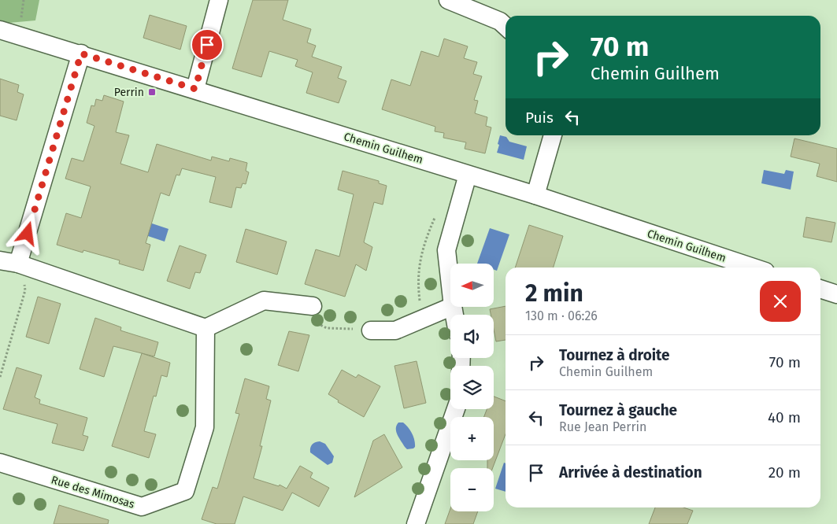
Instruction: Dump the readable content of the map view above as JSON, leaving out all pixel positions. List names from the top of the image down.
{
  "streets": {
    "street": ["Chemin Guilhem", "Rue des Mimosas"]
  },
  "places": {
    "transit": ["Perrin"]
  },
  "north": "left",
  "page": {
    "turn": ["70 m", "Chemin Guilhem"],
    "then": "Puis",
    "map_buttons": ["+", "−"],
    "heading": ["2 min", "130 m · 06:26"],
    "list": [
      {
        "name": "Tournez à droite",
        "note": "Chemin Guilhem",
        "value": "70 m"
      },
      {
        "name": "Tournez à gauche",
        "note": "Rue Jean Perrin",
        "value": "40 m"
      },
      {
        "name": "Arrivée à destination",
        "value": "20 m"
      }
    ]
  }
}
